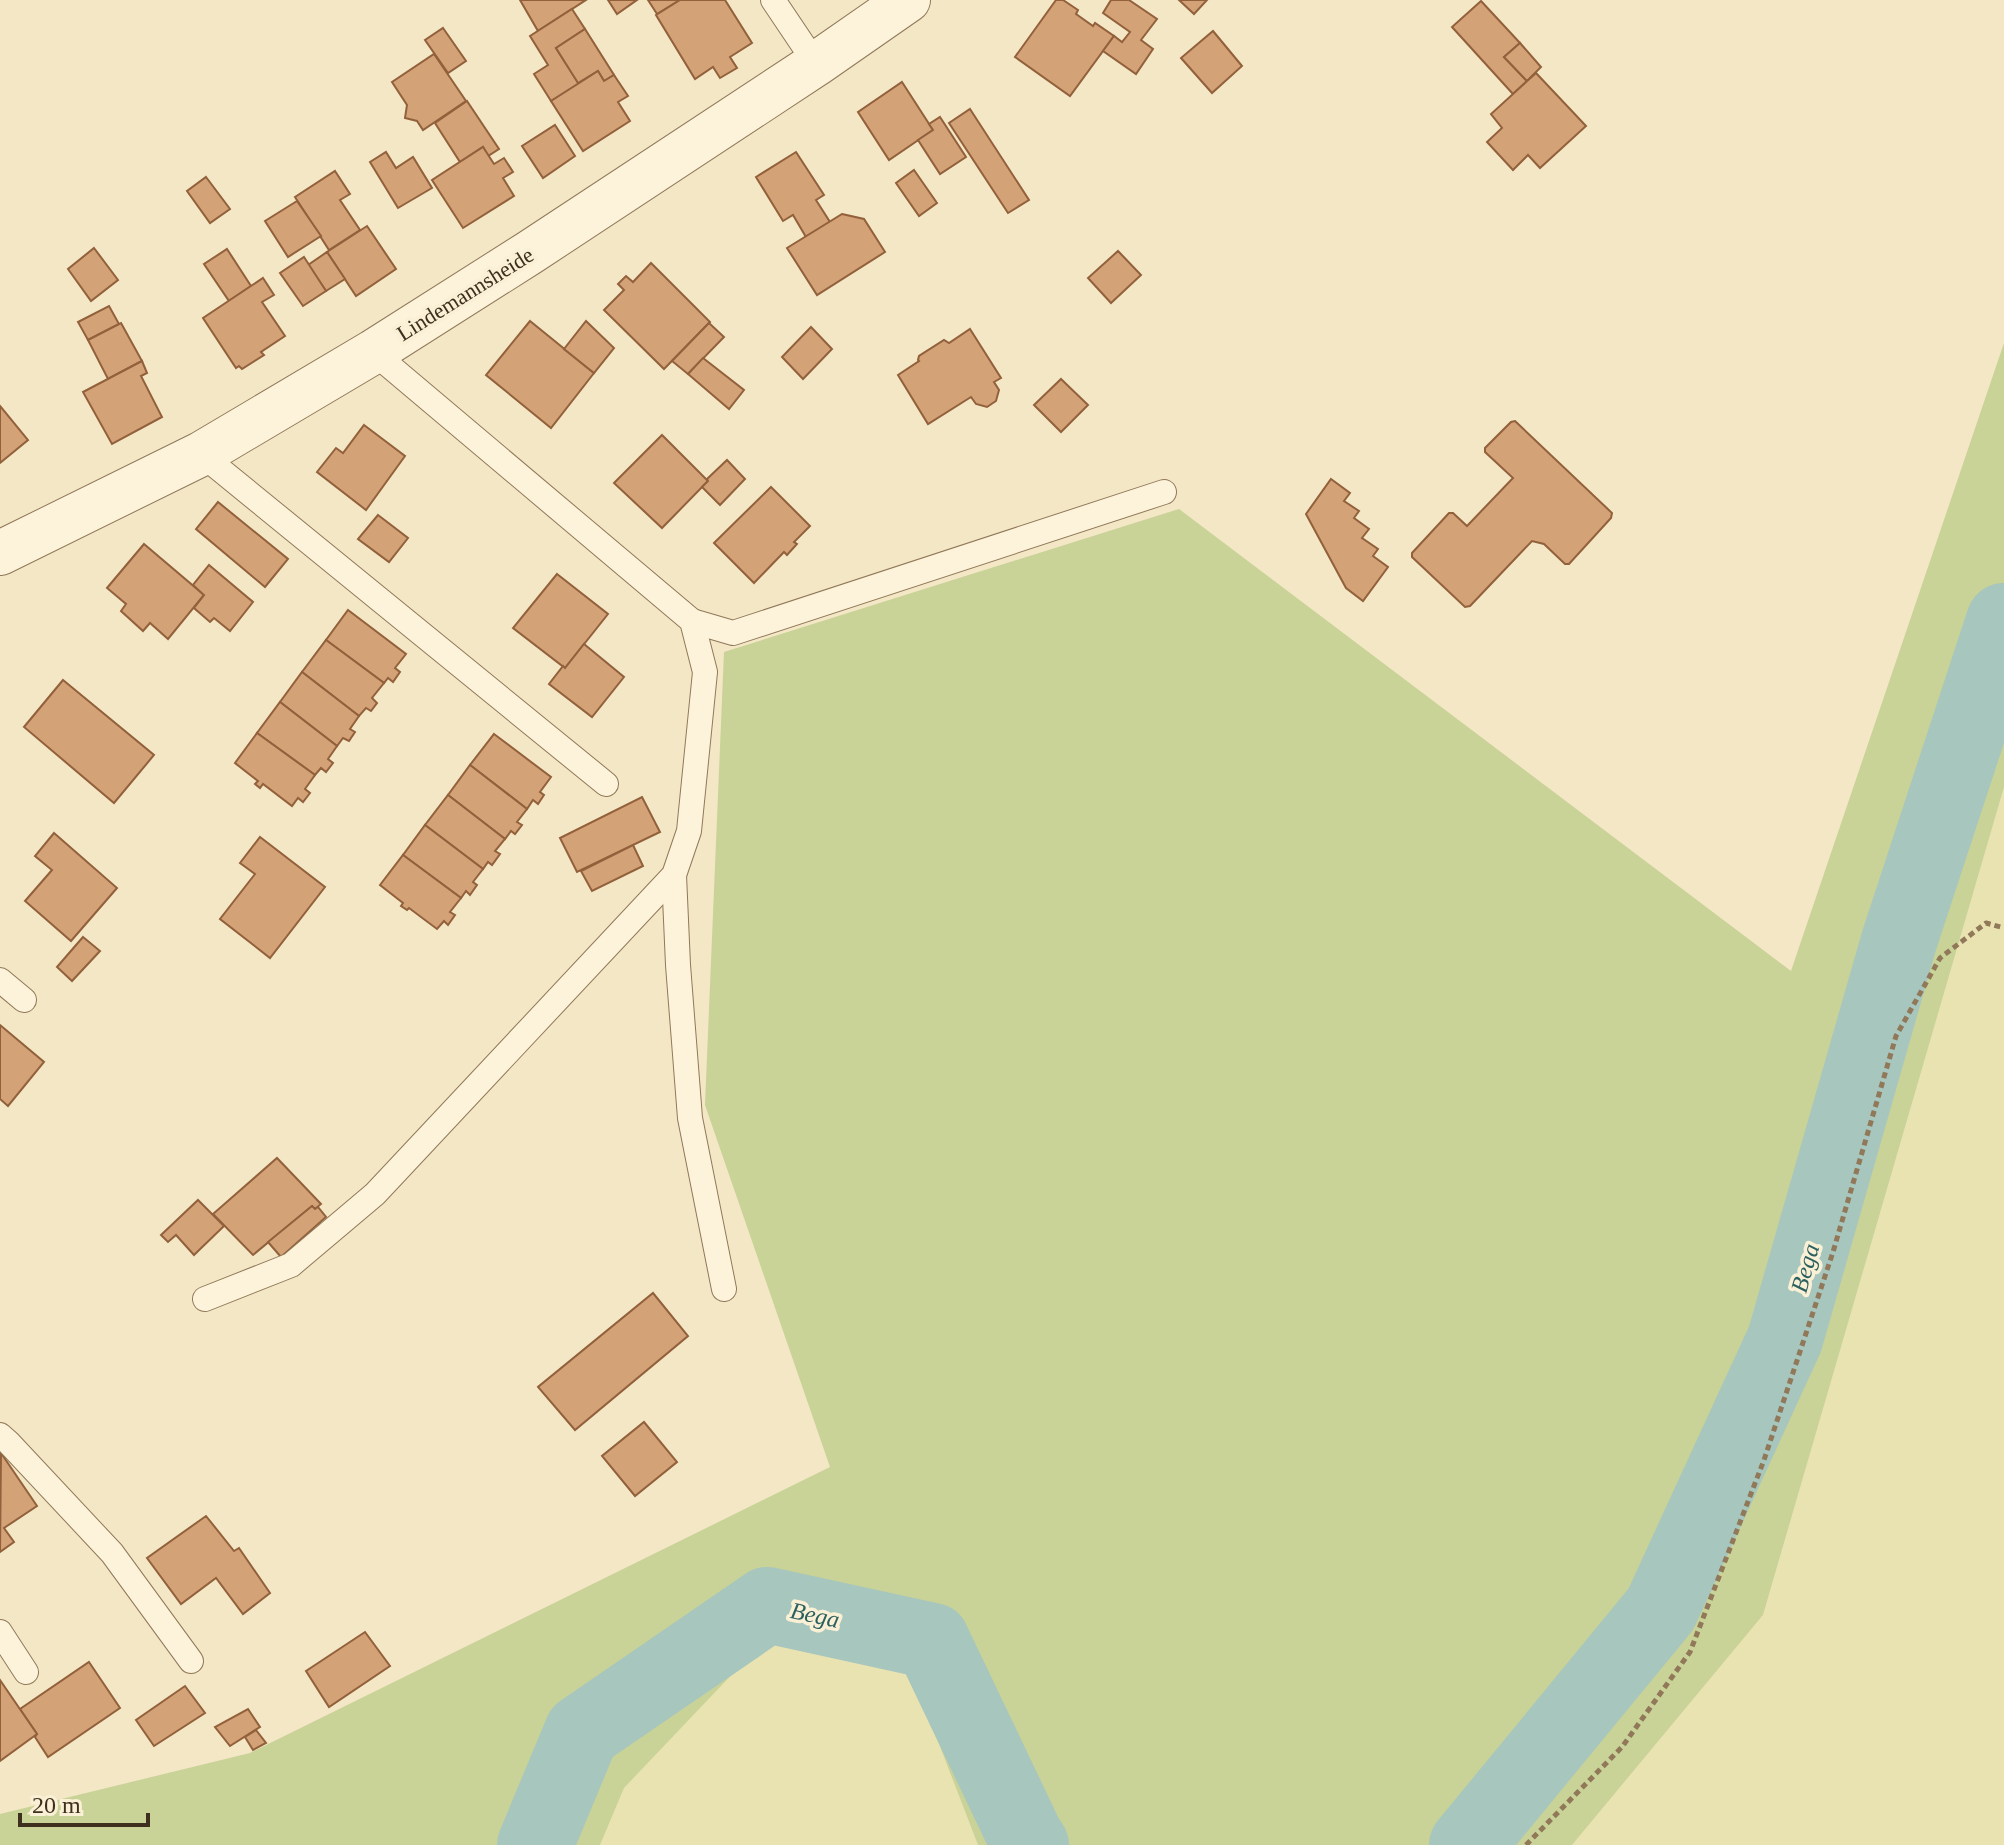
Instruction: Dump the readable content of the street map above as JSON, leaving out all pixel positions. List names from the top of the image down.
{
  "streets": {
    "street": ["Lindemannsheide"]
  },
  "water": ["Bega"],
  "scale_bar": "20 m"
}
